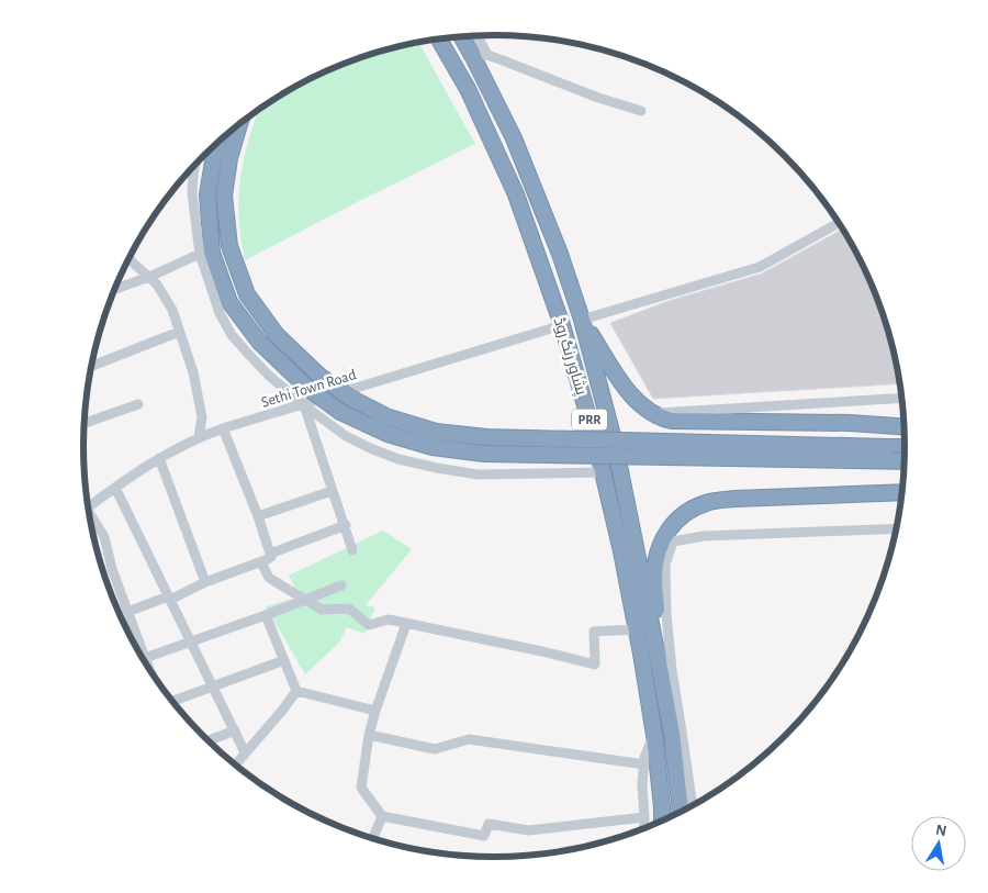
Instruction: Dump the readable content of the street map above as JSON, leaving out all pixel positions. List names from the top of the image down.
{
  "streets": {
    "highway": ["پشاور رنگ روڈ", "PRR"],
    "street": ["Sethi Town Road"]
  },
  "crossings": [
    ["پشاور رنگ روڈ", "Sethi Town Road"]
  ],
  "north": "top"
}
